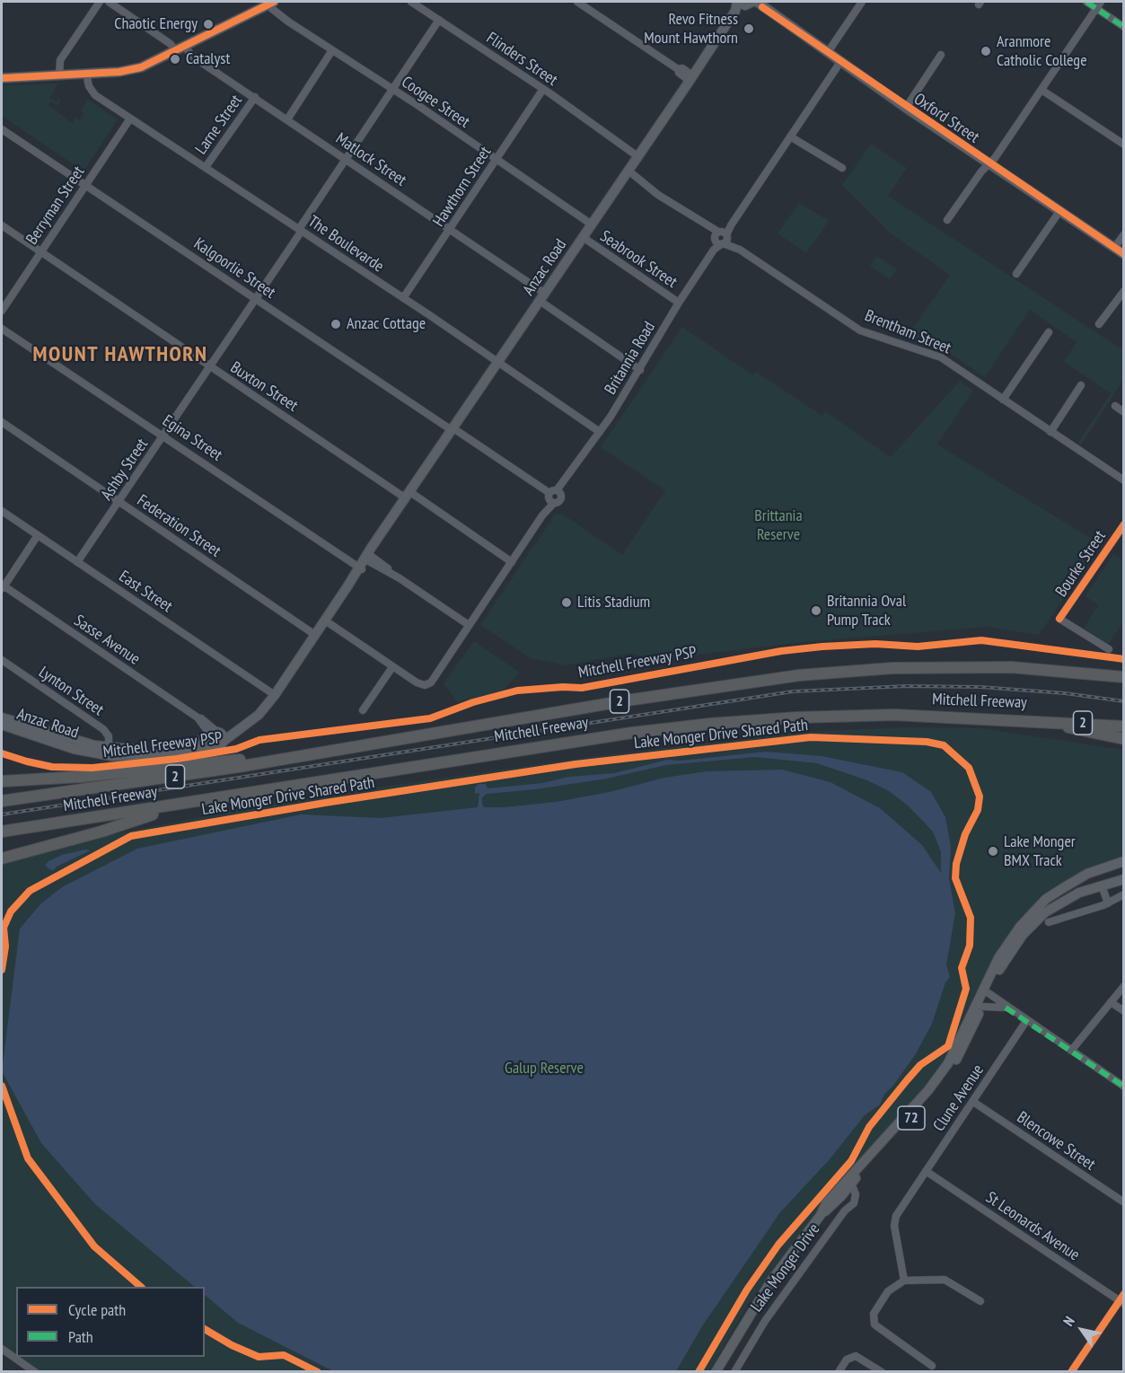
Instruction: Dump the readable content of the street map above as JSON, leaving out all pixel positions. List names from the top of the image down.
{
  "streets": {
    "highway": ["2", "Mitchell Freeway"],
    "main road": [
      "Oxford Street",
      "Anzac Road",
      "72",
      "Lake Monger Drive"
    ],
    "street": [
      "Flinders Street",
      "Coogee Street",
      "Larne Street",
      "Matlock Street",
      "Hawthorn Street",
      "Berryman Street",
      "The Boulevarde",
      "Seabrook Street",
      "Kalgoorlie Street",
      "Brentham Street",
      "Britannia Road",
      "Buxton Street",
      "Egina Street",
      "Ashby Street",
      "Federation Street",
      "Bourke Street",
      "East Street",
      "Sasse Avenue",
      "Lynton Street",
      "Clune Avenue",
      "Blencowe Street",
      "St Leonards Avenue"
    ],
    "cycle path": ["Mitchell Freeway PSP", "Lake Monger Drive Shared Path"]
  },
  "crossings": [
    ["Flinders Street", "Hawthorn Street"],
    ["Flinders Street", "Anzac Road"],
    ["Flinders Street", "Ashby Street"],
    ["Coogee Street", "Hawthorn Street"],
    ["Coogee Street", "Anzac Road"],
    ["Coogee Street", "Ashby Street"],
    ["Oxford Street", "Anzac Road"],
    ["Oxford Street", "Britannia Road"],
    ["Larne Street", "Matlock Street"],
    ["Larne Street", "The Boulevarde"],
    ["Matlock Street", "Hawthorn Street"],
    ["Matlock Street", "Anzac Road"],
    ["Matlock Street", "Britannia Road"],
    ["Matlock Street", "Ashby Street"],
    ["Hawthorn Street", "The Boulevarde"],
    ["Berryman Street", "The Boulevarde"],
    ["Berryman Street", "Kalgoorlie Street"],
    ["Berryman Street", "Buxton Street"],
    ["The Boulevarde", "Anzac Road"],
    ["The Boulevarde", "Britannia Road"],
    ["The Boulevarde", "Ashby Street"],
    ["Seabrook Street", "Anzac Road"],
    ["Seabrook Street", "Britannia Road"],
    ["Anzac Road", "Kalgoorlie Street"],
    ["Anzac Road", "Brentham Street"],
    ["Anzac Road", "Buxton Street"],
    ["Anzac Road", "Egina Street"],
    ["Anzac Road", "Federation Street"],
    ["Anzac Road", "East Street"],
    ["Anzac Road", "Sasse Avenue"],
    ["Anzac Road", "Lynton Street"],
    ["Kalgoorlie Street", "Britannia Road"],
    ["Kalgoorlie Street", "Ashby Street"],
    ["Brentham Street", "Britannia Road"],
    ["Britannia Road", "Buxton Street"],
    ["Buxton Street", "Ashby Street"],
    ["Egina Street", "Ashby Street"],
    ["Ashby Street", "Federation Street"],
    ["Ashby Street", "East Street"],
    ["Clune Avenue", "Blencowe Street"],
    ["Clune Avenue", "St Leonards Avenue"]
  ],
  "districts": ["MOUNT HAWTHORN"],
  "parks": ["Brittania Reserve", "Galup Reserve"],
  "places": [
    "Chaotic Energy",
    "Revo Fitness Mount Hawthorn",
    "Aranmore Catholic College",
    "Catalyst",
    "Anzac Cottage",
    "Litis Stadium",
    "Britannia Oval Pump Track",
    "Lake Monger BMX Track"
  ],
  "legend": ["Cycle path", "Path"],
  "north": "top left"
}
